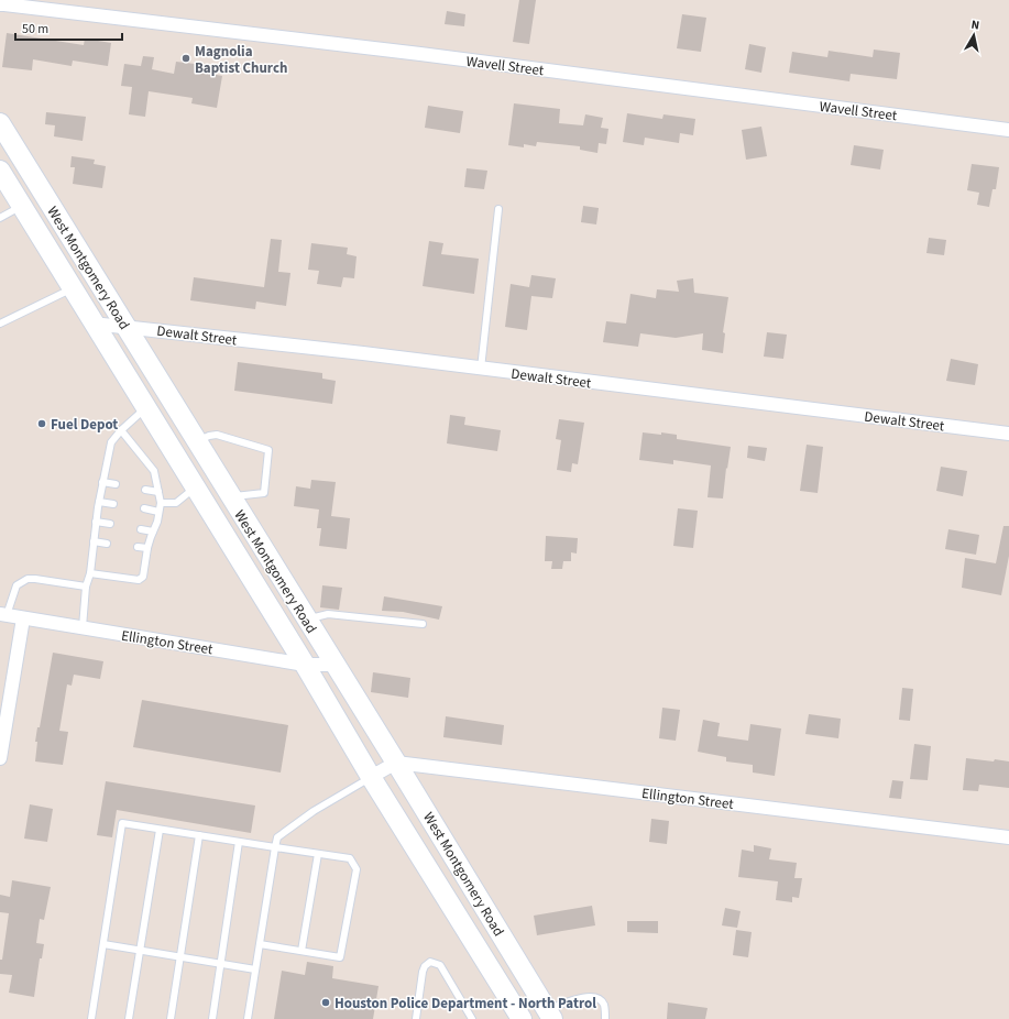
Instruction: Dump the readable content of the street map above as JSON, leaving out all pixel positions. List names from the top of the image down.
{
  "streets": {
    "main road": ["West Montgomery Road"],
    "street": ["Wavell Street", "Dewalt Street", "Ellington Street"]
  },
  "crossings": [
    ["West Montgomery Road", "Dewalt Street"],
    ["West Montgomery Road", "Ellington Street"]
  ],
  "places": ["Magnolia Baptist Church", "Fuel Depot", "Houston Police Department - North Patrol"],
  "scale_bar": "50 m",
  "north": "top"
}
